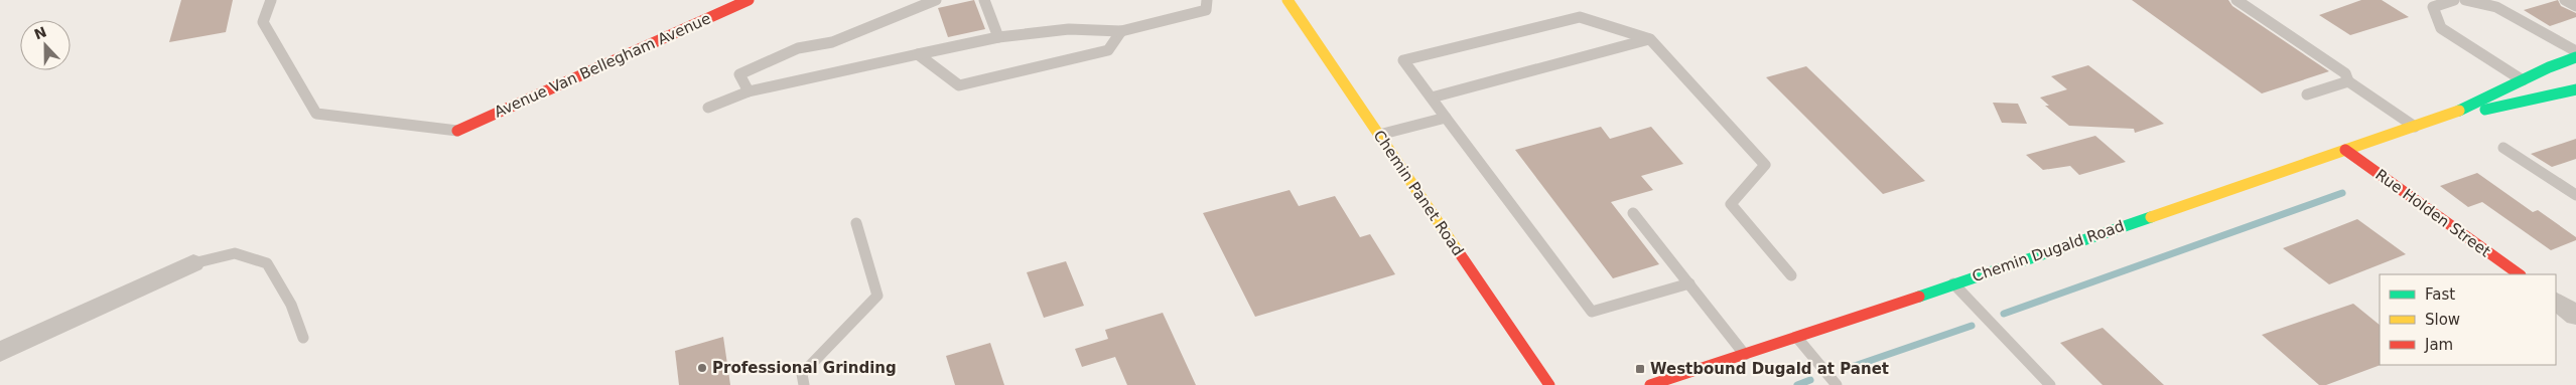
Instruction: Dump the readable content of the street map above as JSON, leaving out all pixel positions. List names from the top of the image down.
{
  "streets": {
    "street": [
      "Avenue Van Bellegham Avenue",
      "Chemin Panet Road",
      "Rue Holden Street",
      "Chemin Dugald Road"
    ]
  },
  "crossings": [
    ["Rue Holden Street", "Chemin Dugald Road"]
  ],
  "places": {
    "other": ["Professional Grinding"],
    "transit": ["Westbound Dugald at Panet"]
  },
  "legend": ["Fast", "Slow", "Jam"],
  "north": "top"
}
